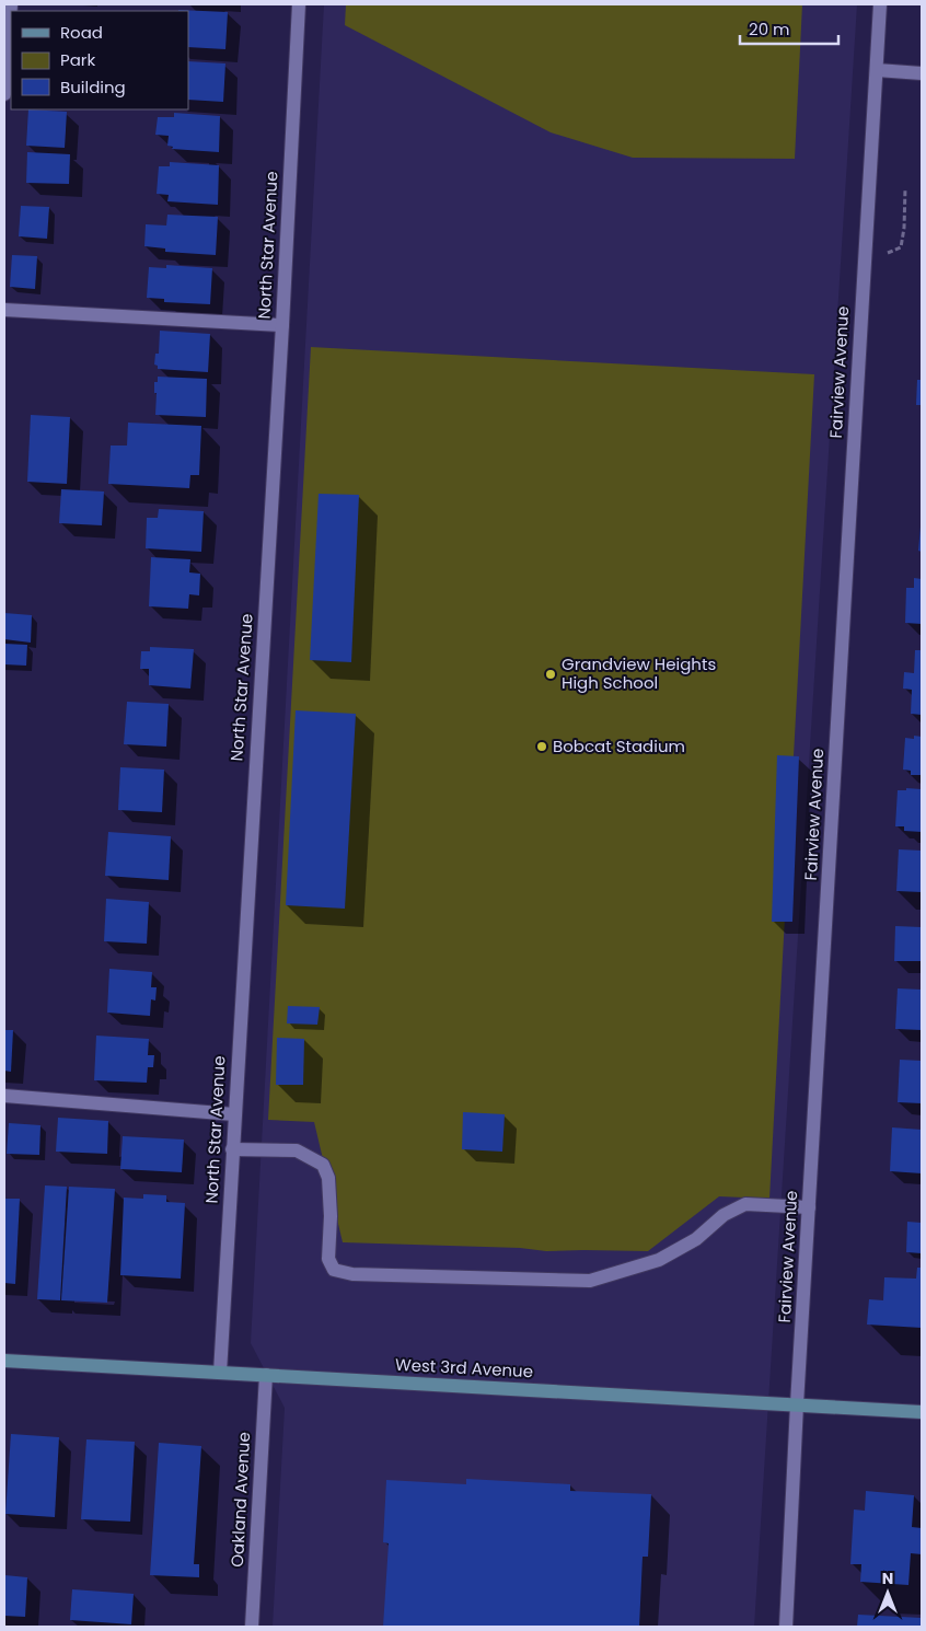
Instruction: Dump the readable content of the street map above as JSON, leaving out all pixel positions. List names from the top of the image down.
{
  "streets": {
    "street": [
      "North Star Avenue",
      "Fairview Avenue",
      "West 3rd Avenue",
      "Oakland Avenue"
    ]
  },
  "crossings": [
    ["North Star Avenue", "West 3rd Avenue"],
    ["Fairview Avenue", "West 3rd Avenue"],
    ["West 3rd Avenue", "Oakland Avenue"]
  ],
  "places": ["Grandview Heights High School", "Bobcat Stadium"],
  "legend": ["Road", "Park", "Building"],
  "scale_bar": "20 m",
  "north": "top"
}
